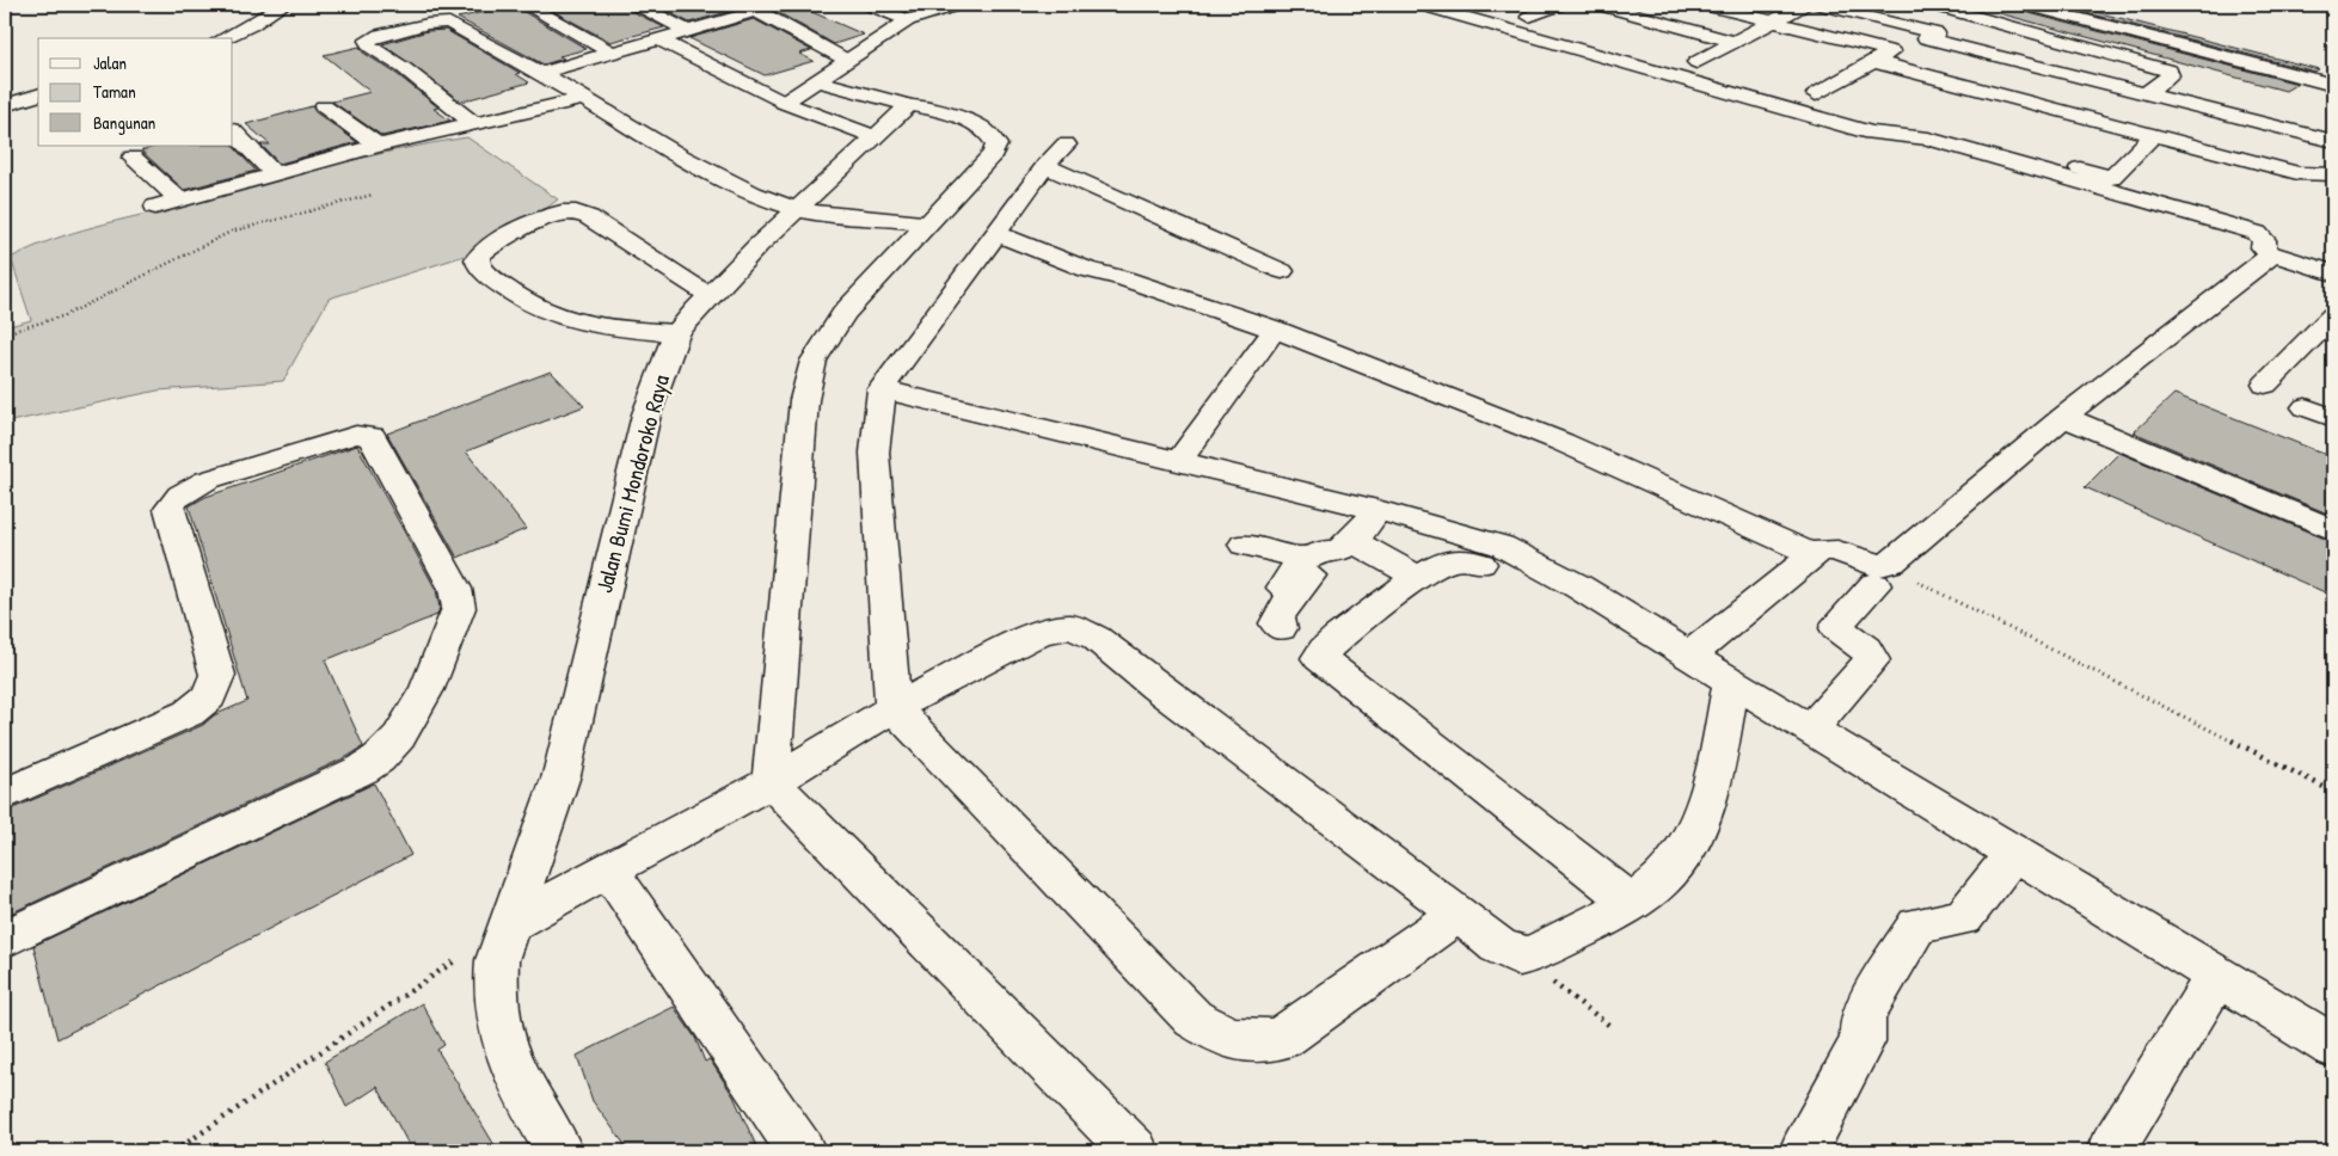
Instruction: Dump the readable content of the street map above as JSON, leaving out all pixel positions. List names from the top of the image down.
{
  "streets": {
    "street": ["Jalan Bumi Mondoroko Raya"]
  },
  "legend": ["Jalan", "Taman", "Bangunan"]
}
